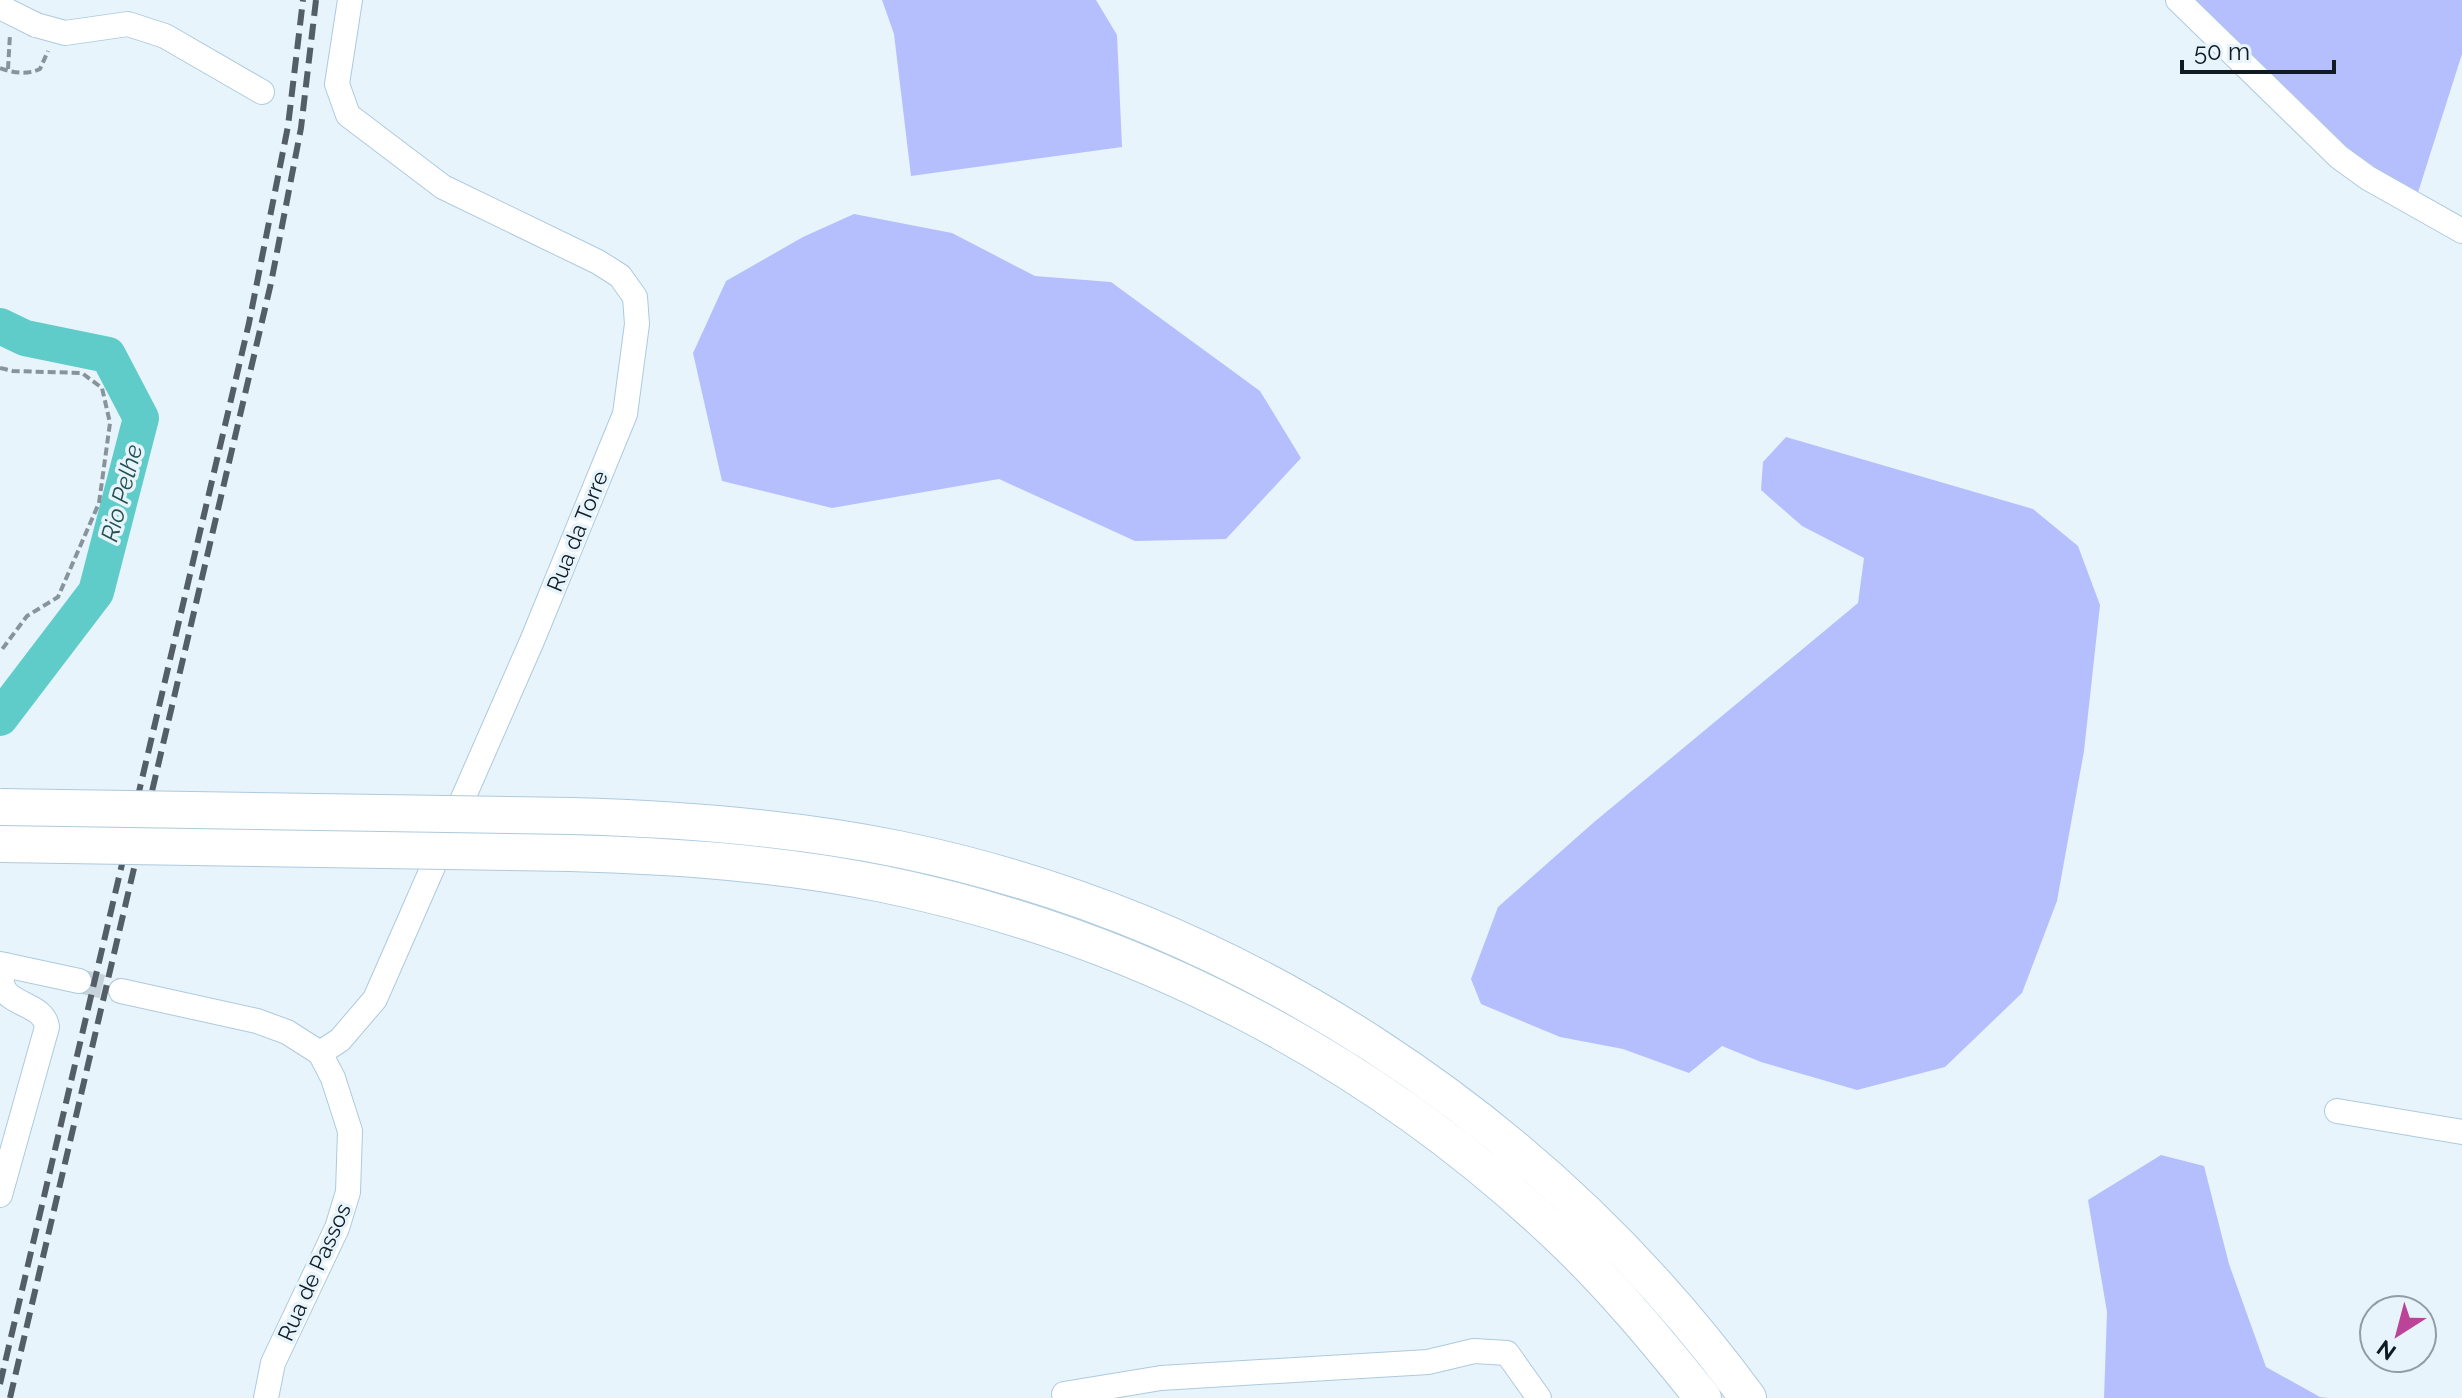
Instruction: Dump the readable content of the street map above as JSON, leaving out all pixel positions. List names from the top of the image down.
{
  "streets": {
    "street": ["Rua da Torre", "Rua de Passos"]
  },
  "crossings": [
    ["Rua da Torre", "Rua de Passos"]
  ],
  "water": ["Rio Pelhe"],
  "scale_bar": "50 m",
  "north": "bottom left"
}
